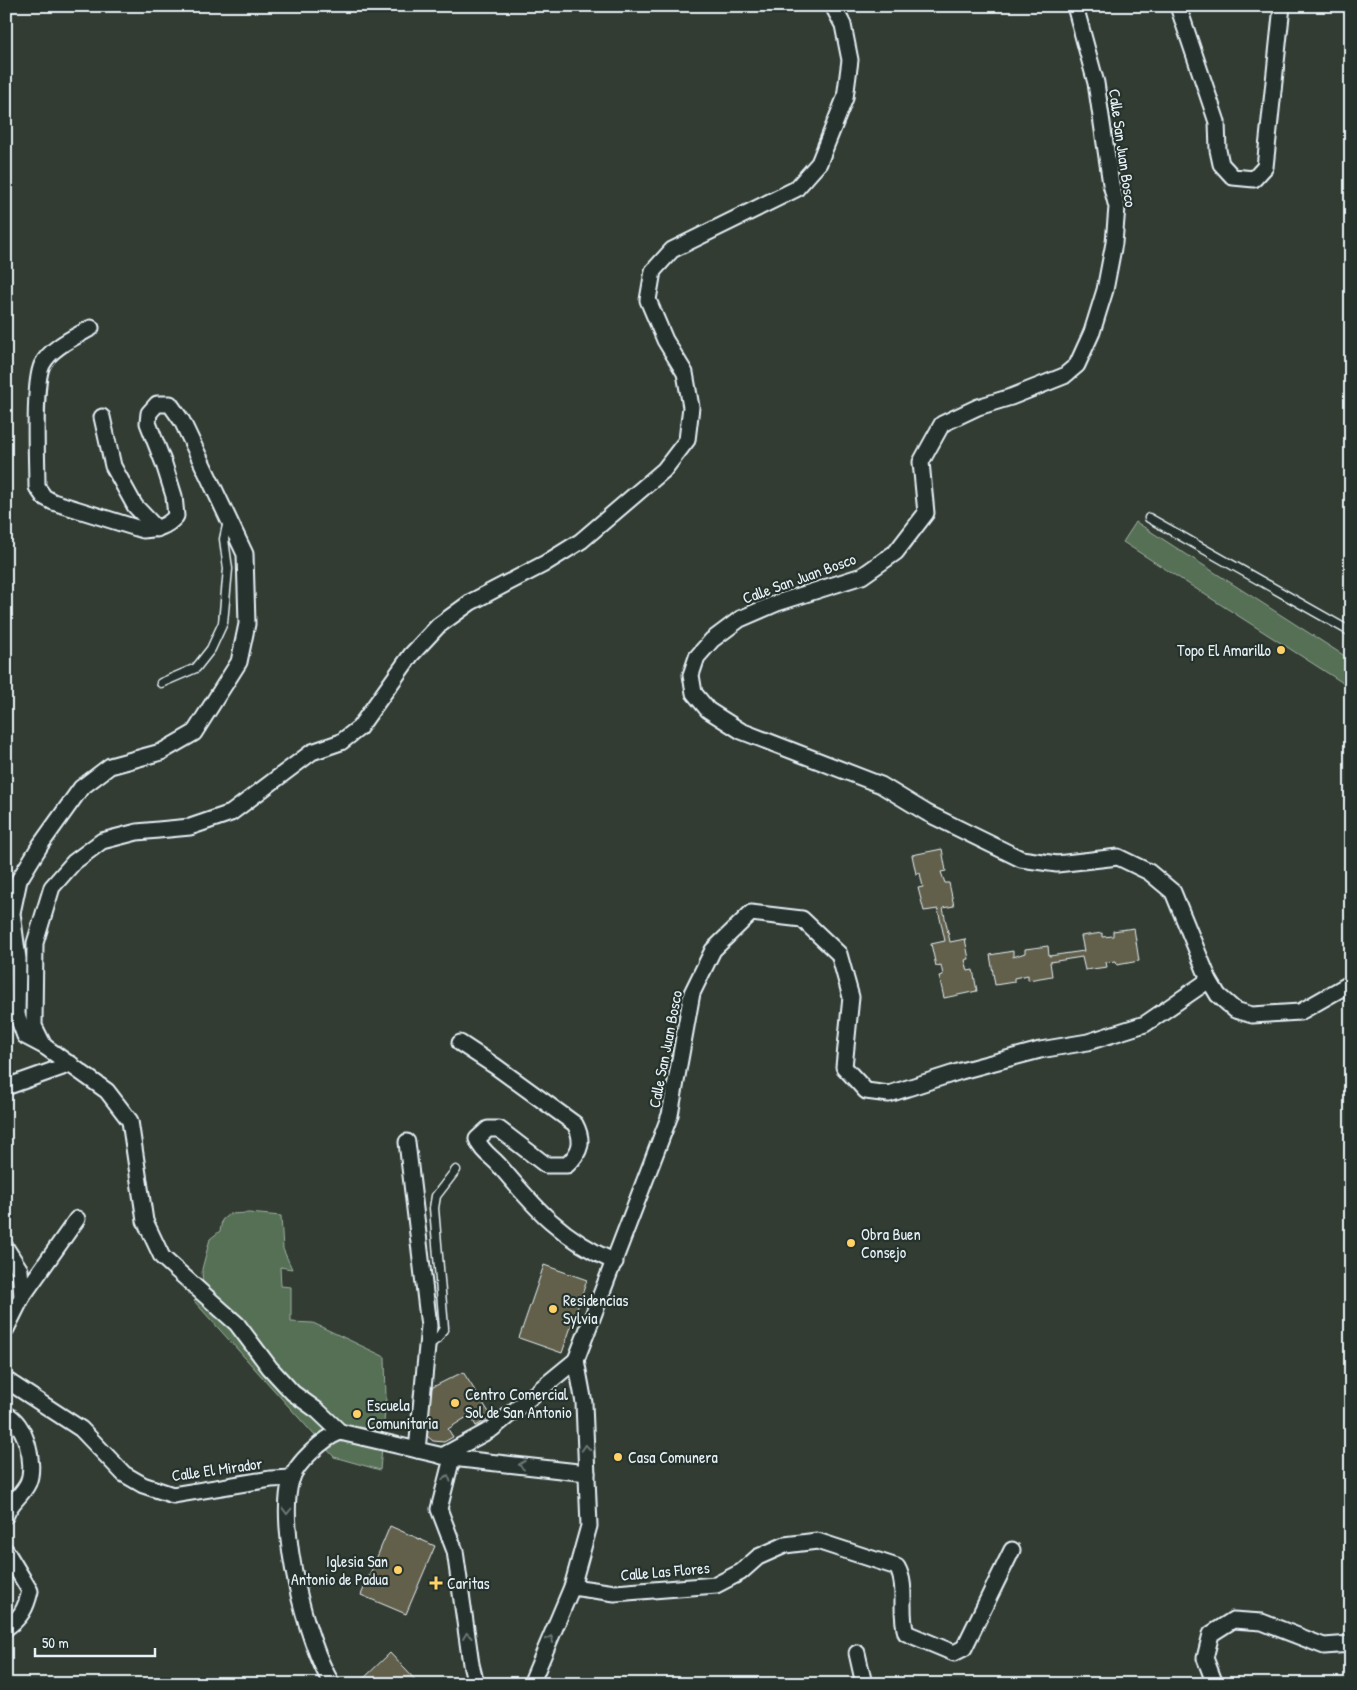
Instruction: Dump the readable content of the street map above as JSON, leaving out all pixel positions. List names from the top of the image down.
{
  "streets": {
    "street": ["Calle San Juan Bosco", "Calle El Mirador", "Calle Las Flores"]
  },
  "places": {
    "other": [
      "Topo El Amarillo",
      "Obra Buen Consejo",
      "Residencias Sylvia",
      "Centro Comercial Sol de San Antonio",
      "Escuela Comunitaria",
      "Casa Comunera",
      "Iglesia San Antonio de Padua"
    ],
    "health": ["Caritas"]
  },
  "scale_bar": "50 m"
}
